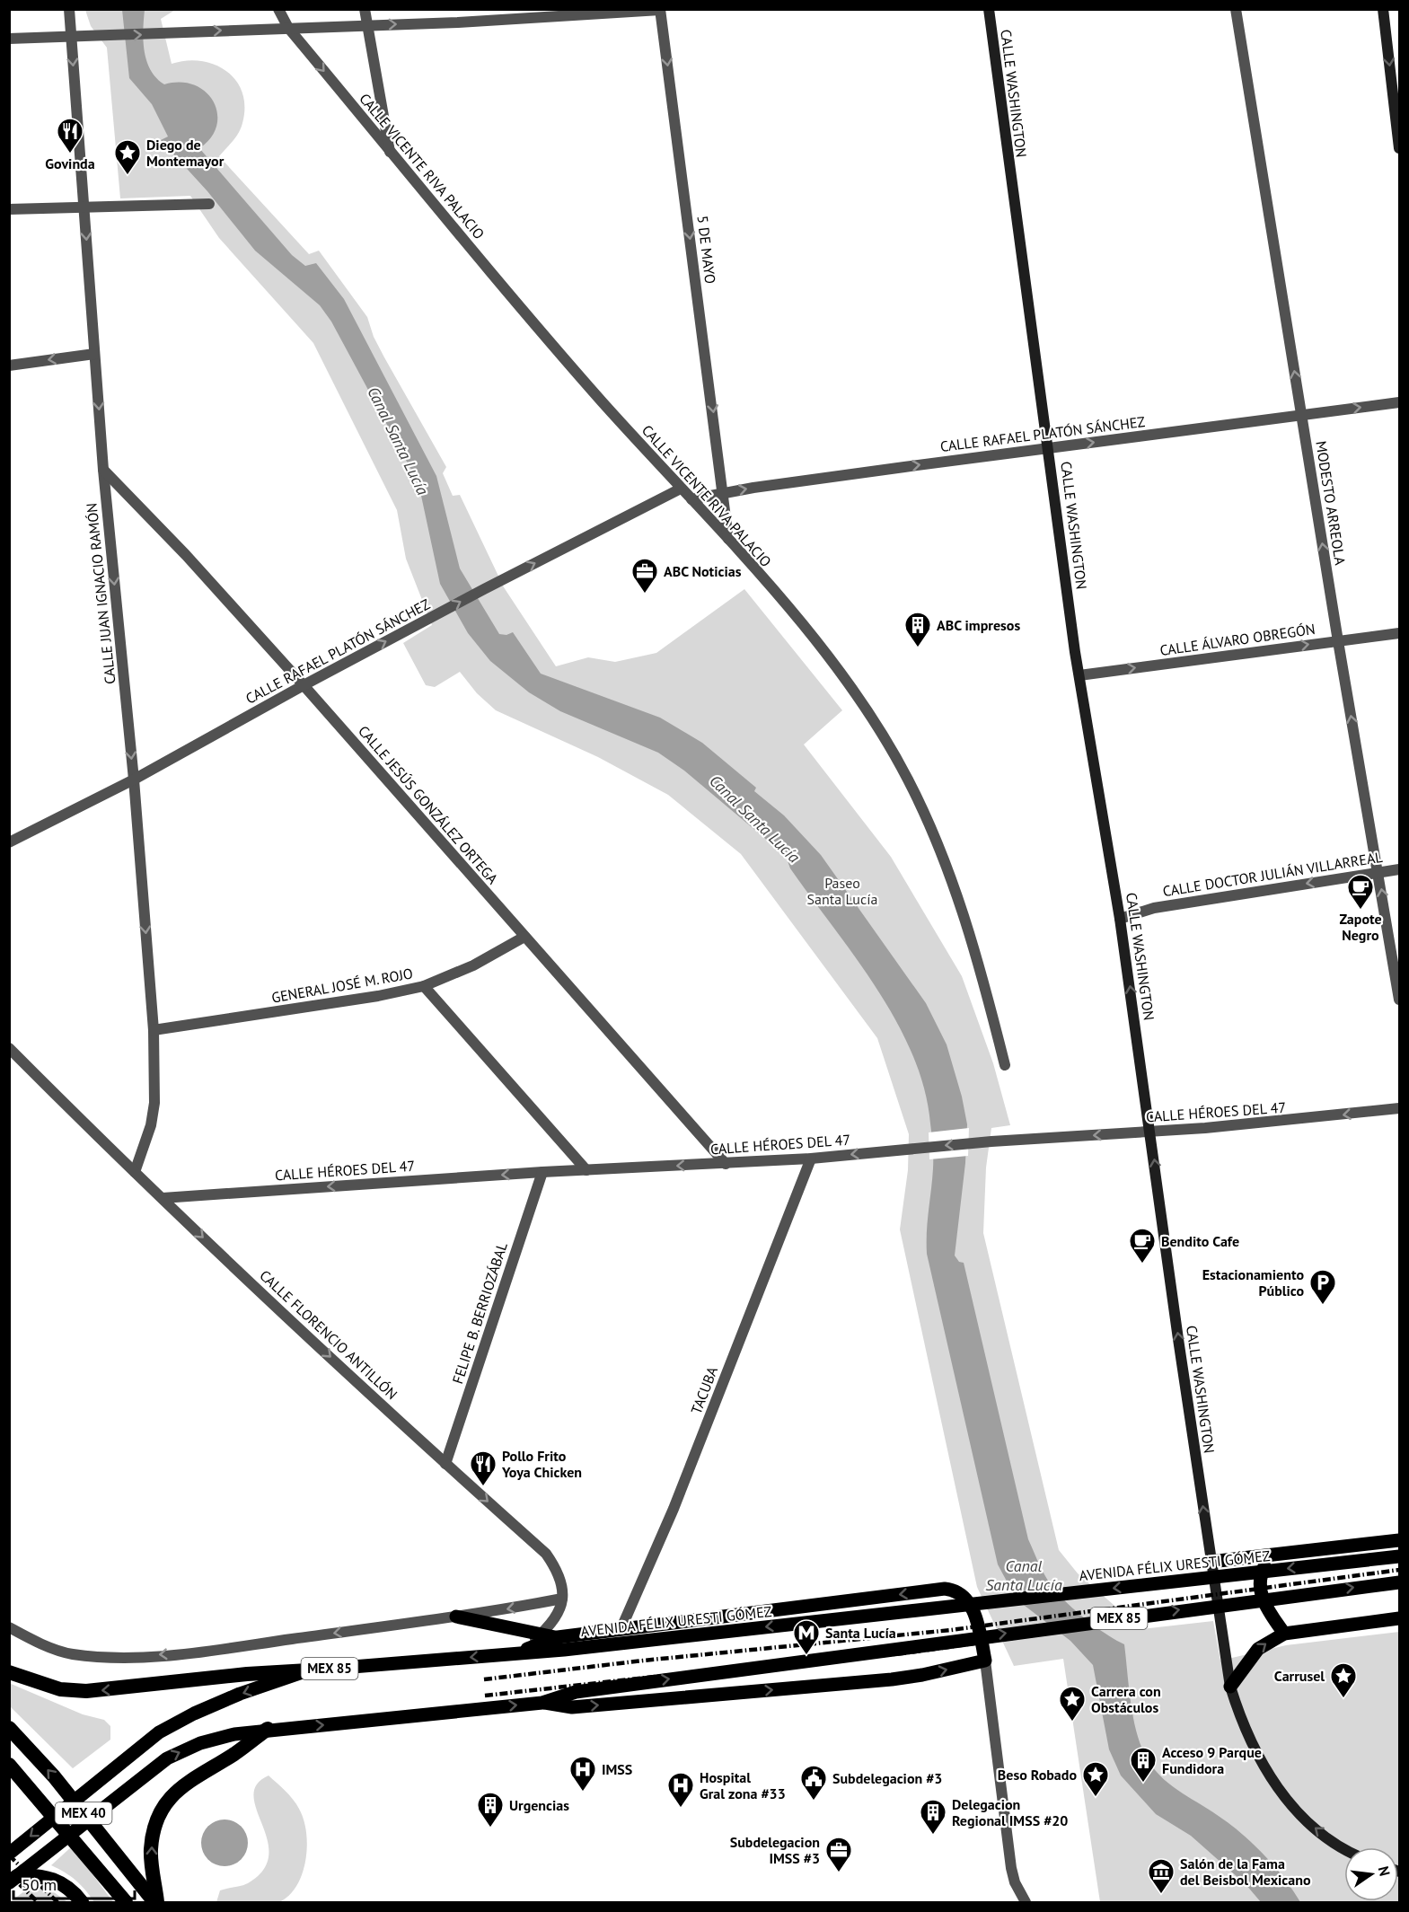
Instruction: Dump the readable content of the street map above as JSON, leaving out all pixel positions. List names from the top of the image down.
{
  "streets": {
    "highway": ["MEX 40"],
    "main road": ["CALLE WASHINGTON", "AVENIDA FÉLIX URESTI GÓMEZ", "MEX 85"],
    "street": [
      "CALLE VICENTE RIVA PALACIO",
      "5 DE MAYO",
      "CALLE RAFAEL PLATÓN SÁNCHEZ",
      "MODESTO ARREOLA",
      "CALLE JUAN IGNACIO RAMÓN",
      "CALLE ÁLVARO OBREGÓN",
      "CALLE JESÚS GONZÁLEZ ORTEGA",
      "CALLE DOCTOR JULIÁN VILLARREAL",
      "GENERAL JOSÉ M. ROJO",
      "CALLE HÉROES DEL 47",
      "FELIPE B. BERRIOZÁBAL",
      "CALLE FLORENCIO ANTILLÓN",
      "TACUBA"
    ]
  },
  "crossings": [
    ["CALLE WASHINGTON", "CALLE RAFAEL PLATÓN SÁNCHEZ"],
    ["CALLE WASHINGTON", "CALLE ÁLVARO OBREGÓN"],
    ["CALLE WASHINGTON", "CALLE DOCTOR JULIÁN VILLARREAL"],
    ["CALLE WASHINGTON", "CALLE HÉROES DEL 47"],
    ["CALLE VICENTE RIVA PALACIO", "5 DE MAYO"],
    ["CALLE VICENTE RIVA PALACIO", "CALLE RAFAEL PLATÓN SÁNCHEZ"],
    ["5 DE MAYO", "CALLE RAFAEL PLATÓN SÁNCHEZ"],
    ["CALLE RAFAEL PLATÓN SÁNCHEZ", "MODESTO ARREOLA"],
    ["CALLE RAFAEL PLATÓN SÁNCHEZ", "CALLE JUAN IGNACIO RAMÓN"],
    ["CALLE RAFAEL PLATÓN SÁNCHEZ", "CALLE JESÚS GONZÁLEZ ORTEGA"],
    ["MODESTO ARREOLA", "CALLE ÁLVARO OBREGÓN"],
    ["MODESTO ARREOLA", "CALLE DOCTOR JULIÁN VILLARREAL"],
    ["CALLE JUAN IGNACIO RAMÓN", "CALLE JESÚS GONZÁLEZ ORTEGA"],
    ["CALLE JUAN IGNACIO RAMÓN", "GENERAL JOSÉ M. ROJO"],
    ["CALLE JUAN IGNACIO RAMÓN", "CALLE FLORENCIO ANTILLÓN"],
    ["CALLE JESÚS GONZÁLEZ ORTEGA", "GENERAL JOSÉ M. ROJO"],
    ["CALLE JESÚS GONZÁLEZ ORTEGA", "CALLE HÉROES DEL 47"],
    ["CALLE HÉROES DEL 47", "FELIPE B. BERRIOZÁBAL"],
    ["CALLE HÉROES DEL 47", "CALLE FLORENCIO ANTILLÓN"],
    ["CALLE HÉROES DEL 47", "TACUBA"],
    ["FELIPE B. BERRIOZÁBAL", "CALLE FLORENCIO ANTILLÓN"]
  ],
  "one_way": [
    "CALLE WASHINGTON",
    "5 DE MAYO",
    "CALLE RAFAEL PLATÓN SÁNCHEZ",
    "MODESTO ARREOLA",
    "CALLE JUAN IGNACIO RAMÓN",
    "CALLE ÁLVARO OBREGÓN",
    "CALLE DOCTOR JULIÁN VILLARREAL",
    "CALLE HÉROES DEL 47",
    "CALLE FLORENCIO ANTILLÓN"
  ],
  "water": ["Canal Santa Lucía"],
  "parks": ["Paseo Santa Lucía"],
  "places": {
    "restaurant": ["Govinda", "Pollo Frito Yoya Chicken"],
    "place": [
      "Diego de Montemayor",
      "Carrusel",
      "Carrera con Obstáculos",
      "Beso Robado"
    ],
    "office": ["ABC Noticias", "Subdelegacion IMSS #3"],
    "building": [
      "ABC impresos",
      "Acceso 9 Parque Fundidora",
      "Urgencias",
      "Delegacion Regional IMSS #20"
    ],
    "cafe": ["Zapote Negro", "Bendito Cafe"],
    "parking": ["Estacionamiento Público"],
    "metro station": ["Santa Lucía"],
    "hospital": ["IMSS", "Hospital Gral zona #33"],
    "public building": ["Subdelegacion #3"],
    "museum": ["Salón de la Fama del Beisbol Mexicano"]
  },
  "scale_bar": "50 m",
  "north": "right"
}
